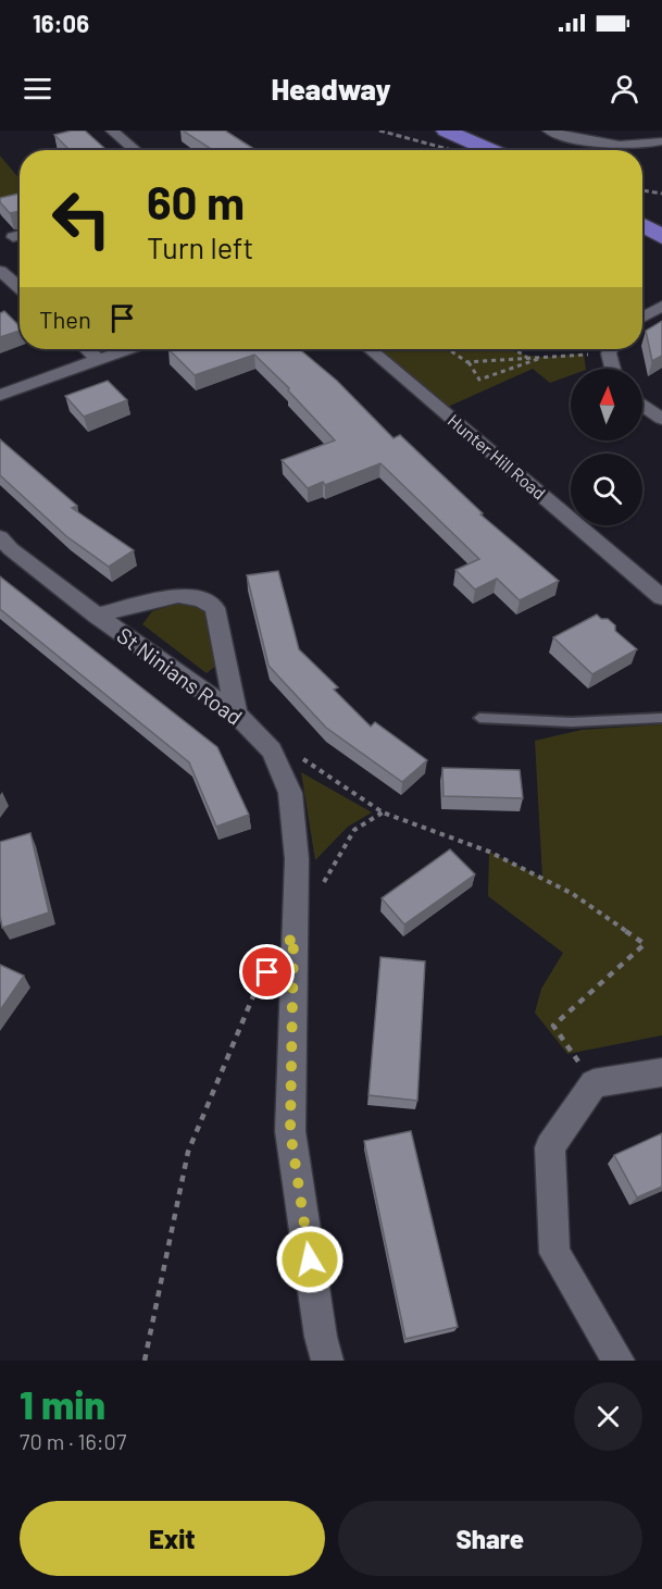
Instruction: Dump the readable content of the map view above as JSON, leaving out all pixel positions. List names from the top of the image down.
{
  "streets": {
    "street": ["Hunter Hill Road", "St Ninians Road"]
  },
  "north": "top",
  "page": {
    "status": "16:06",
    "header": "Headway",
    "turn": ["60 m", "Turn left"],
    "then": "Then",
    "heading": ["1 min", "70 m · 16:07"],
    "buttons": ["Exit", "Share"]
  }
}
